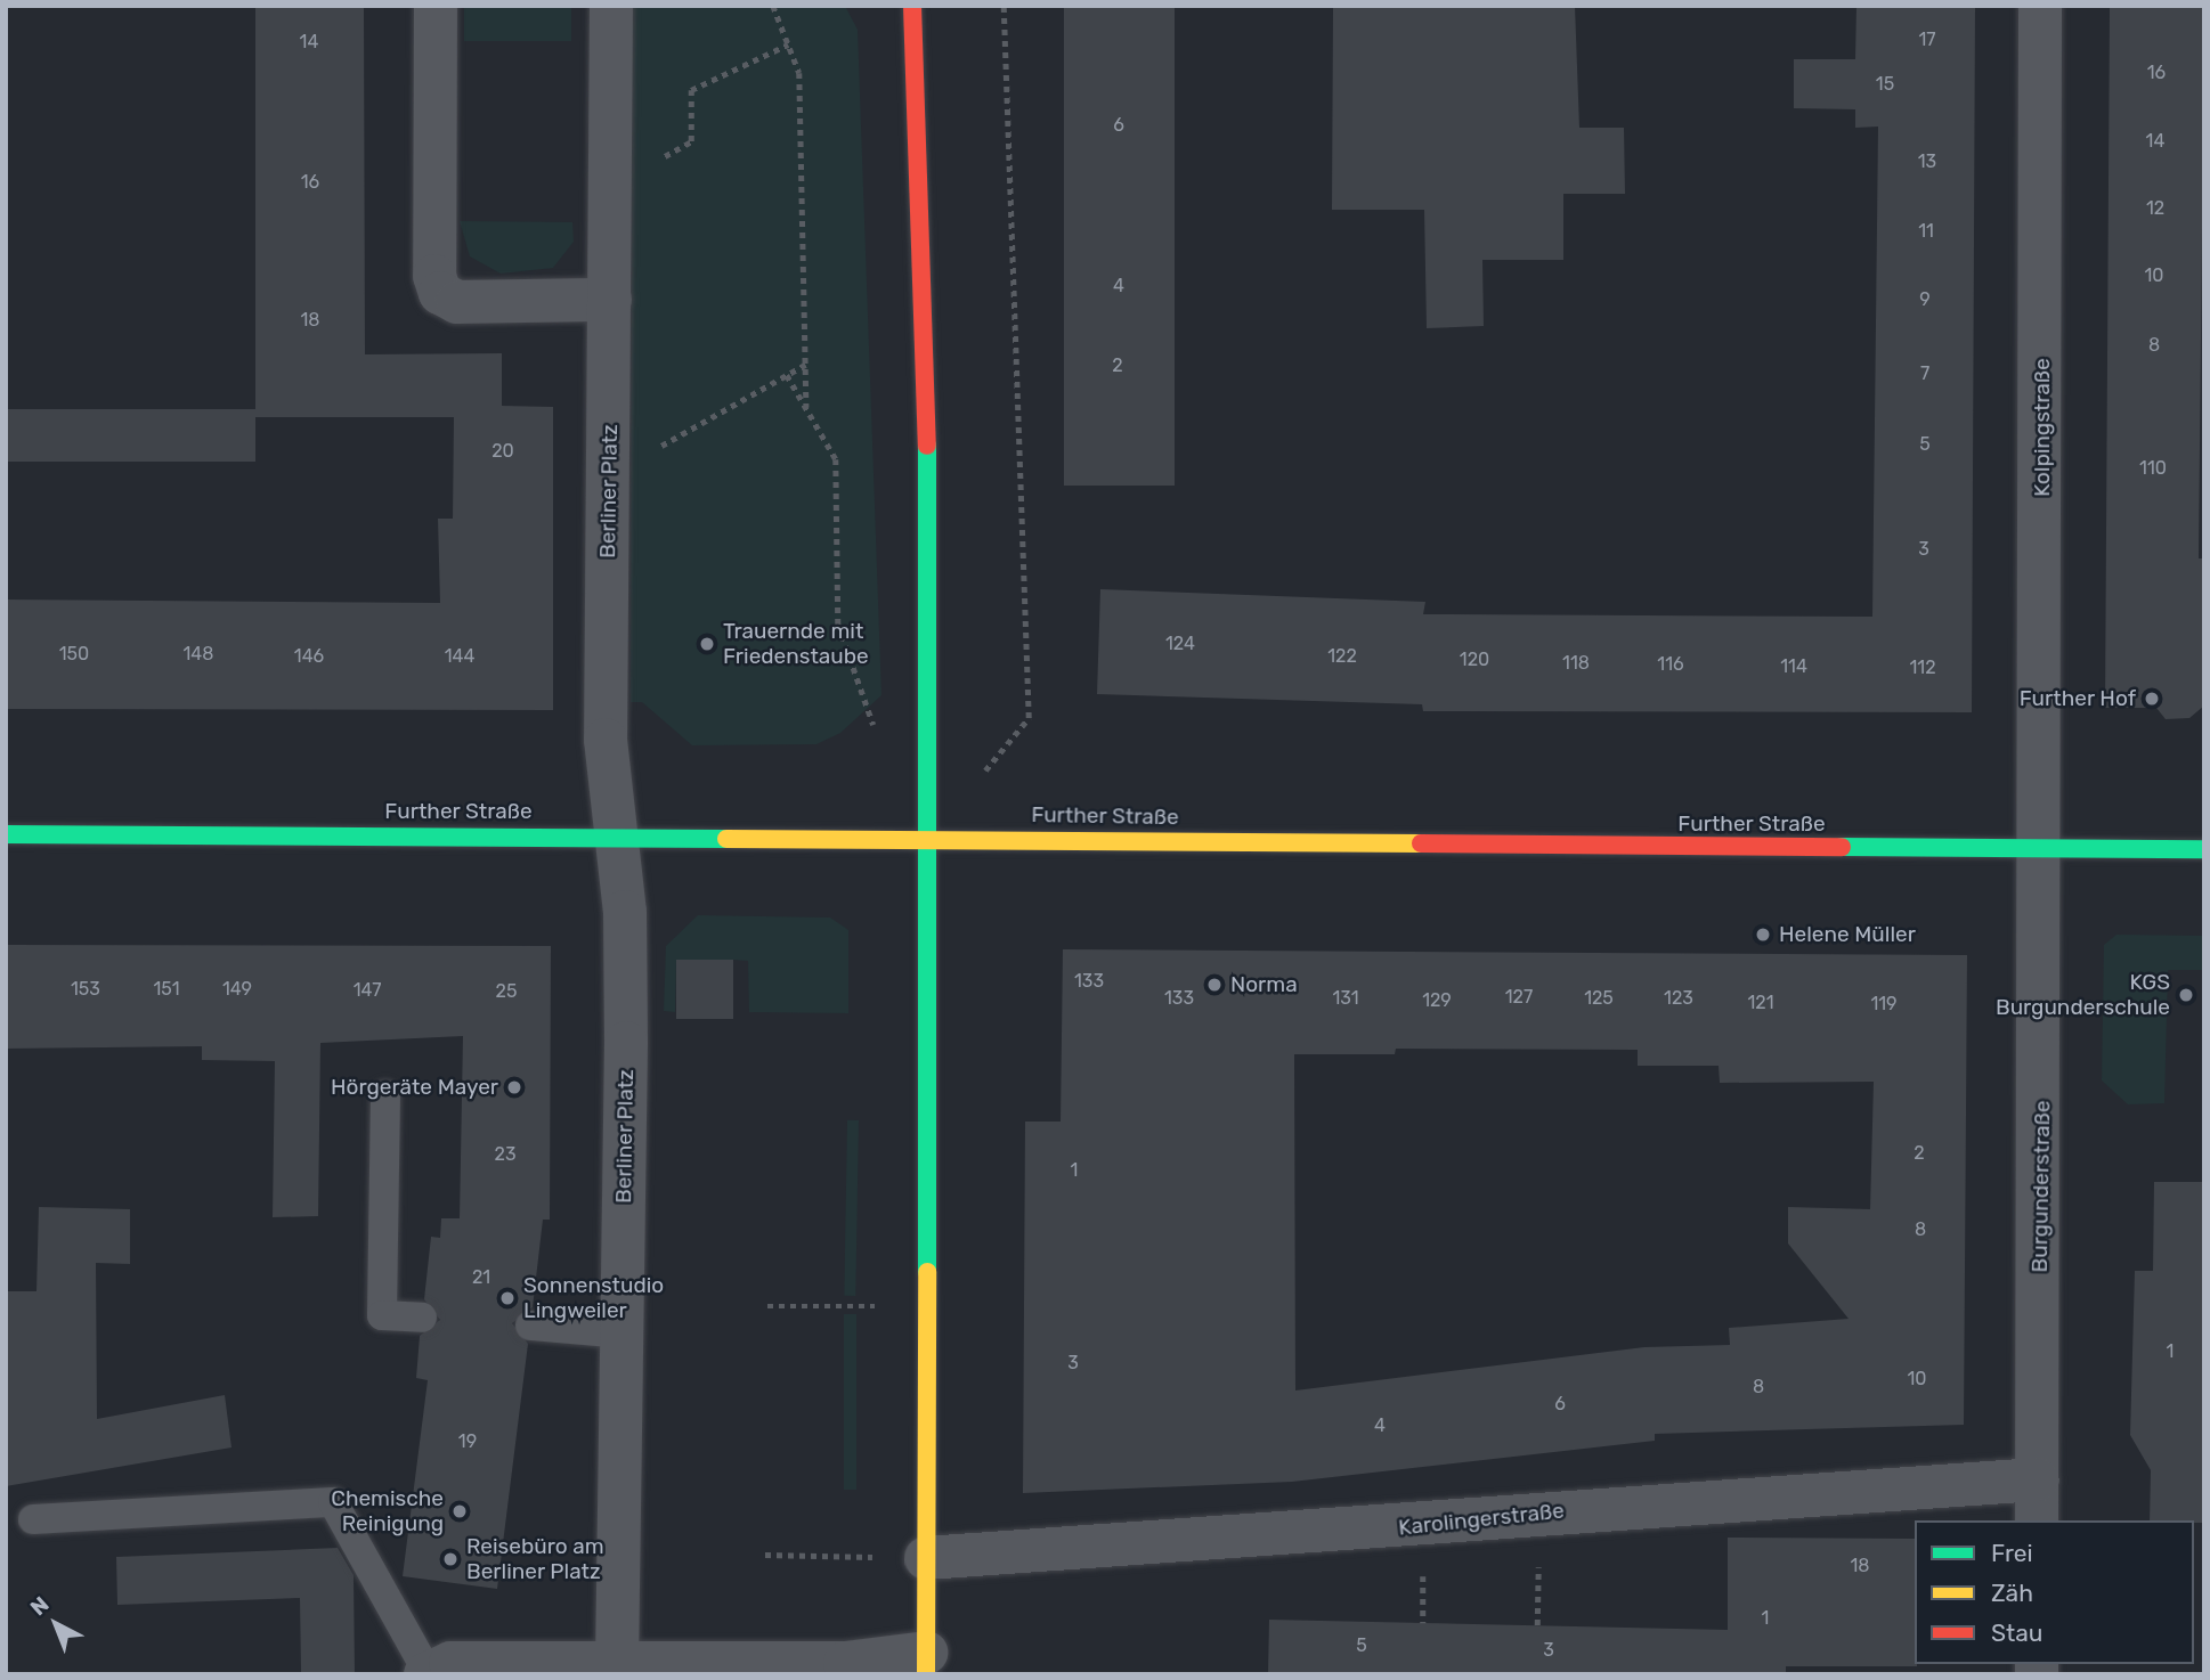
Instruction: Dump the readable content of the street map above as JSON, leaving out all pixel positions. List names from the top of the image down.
{
  "streets": {
    "main road": ["Further Straße"],
    "street": [
      "Kolpingstraße",
      "Berliner Platz",
      "Burgunderstraße",
      "Karolingerstraße"
    ]
  },
  "crossings": [
    ["Kolpingstraße", "Further Straße"],
    ["Kolpingstraße", "Burgunderstraße"],
    ["Berliner Platz", "Further Straße"],
    ["Further Straße", "Burgunderstraße"],
    ["Burgunderstraße", "Karolingerstraße"]
  ],
  "places": [
    "Trauernde mit Friedenstaube",
    "Further Hof",
    "Helene Müller",
    "Norma",
    "KGS Burgunderschule",
    "Hörgeräte Mayer",
    "Sonnenstudio Lingweiler",
    "Chemische Reinigung",
    "Reisebüro am Berliner Platz"
  ],
  "house_numbers": [
    "17",
    "14",
    "16",
    "15",
    "6",
    "14",
    "13",
    "16",
    "12",
    "11",
    "10",
    "4",
    "9",
    "18",
    "8",
    "2",
    "7",
    "5",
    "20",
    "110",
    "3",
    "124",
    "150",
    "148",
    "146",
    "144",
    "122",
    "120",
    "118",
    "116",
    "114",
    "112",
    "133",
    "153",
    "151",
    "149",
    "147",
    "25",
    "127",
    "133",
    "131",
    "125",
    "123",
    "129",
    "121",
    "119",
    "2",
    "23",
    "1",
    "8",
    "21",
    "1",
    "3",
    "10",
    "8",
    "6",
    "4",
    "19",
    "18",
    "1",
    "5",
    "3"
  ],
  "legend": ["Frei", "Zäh", "Stau"],
  "north": "top left"
}
